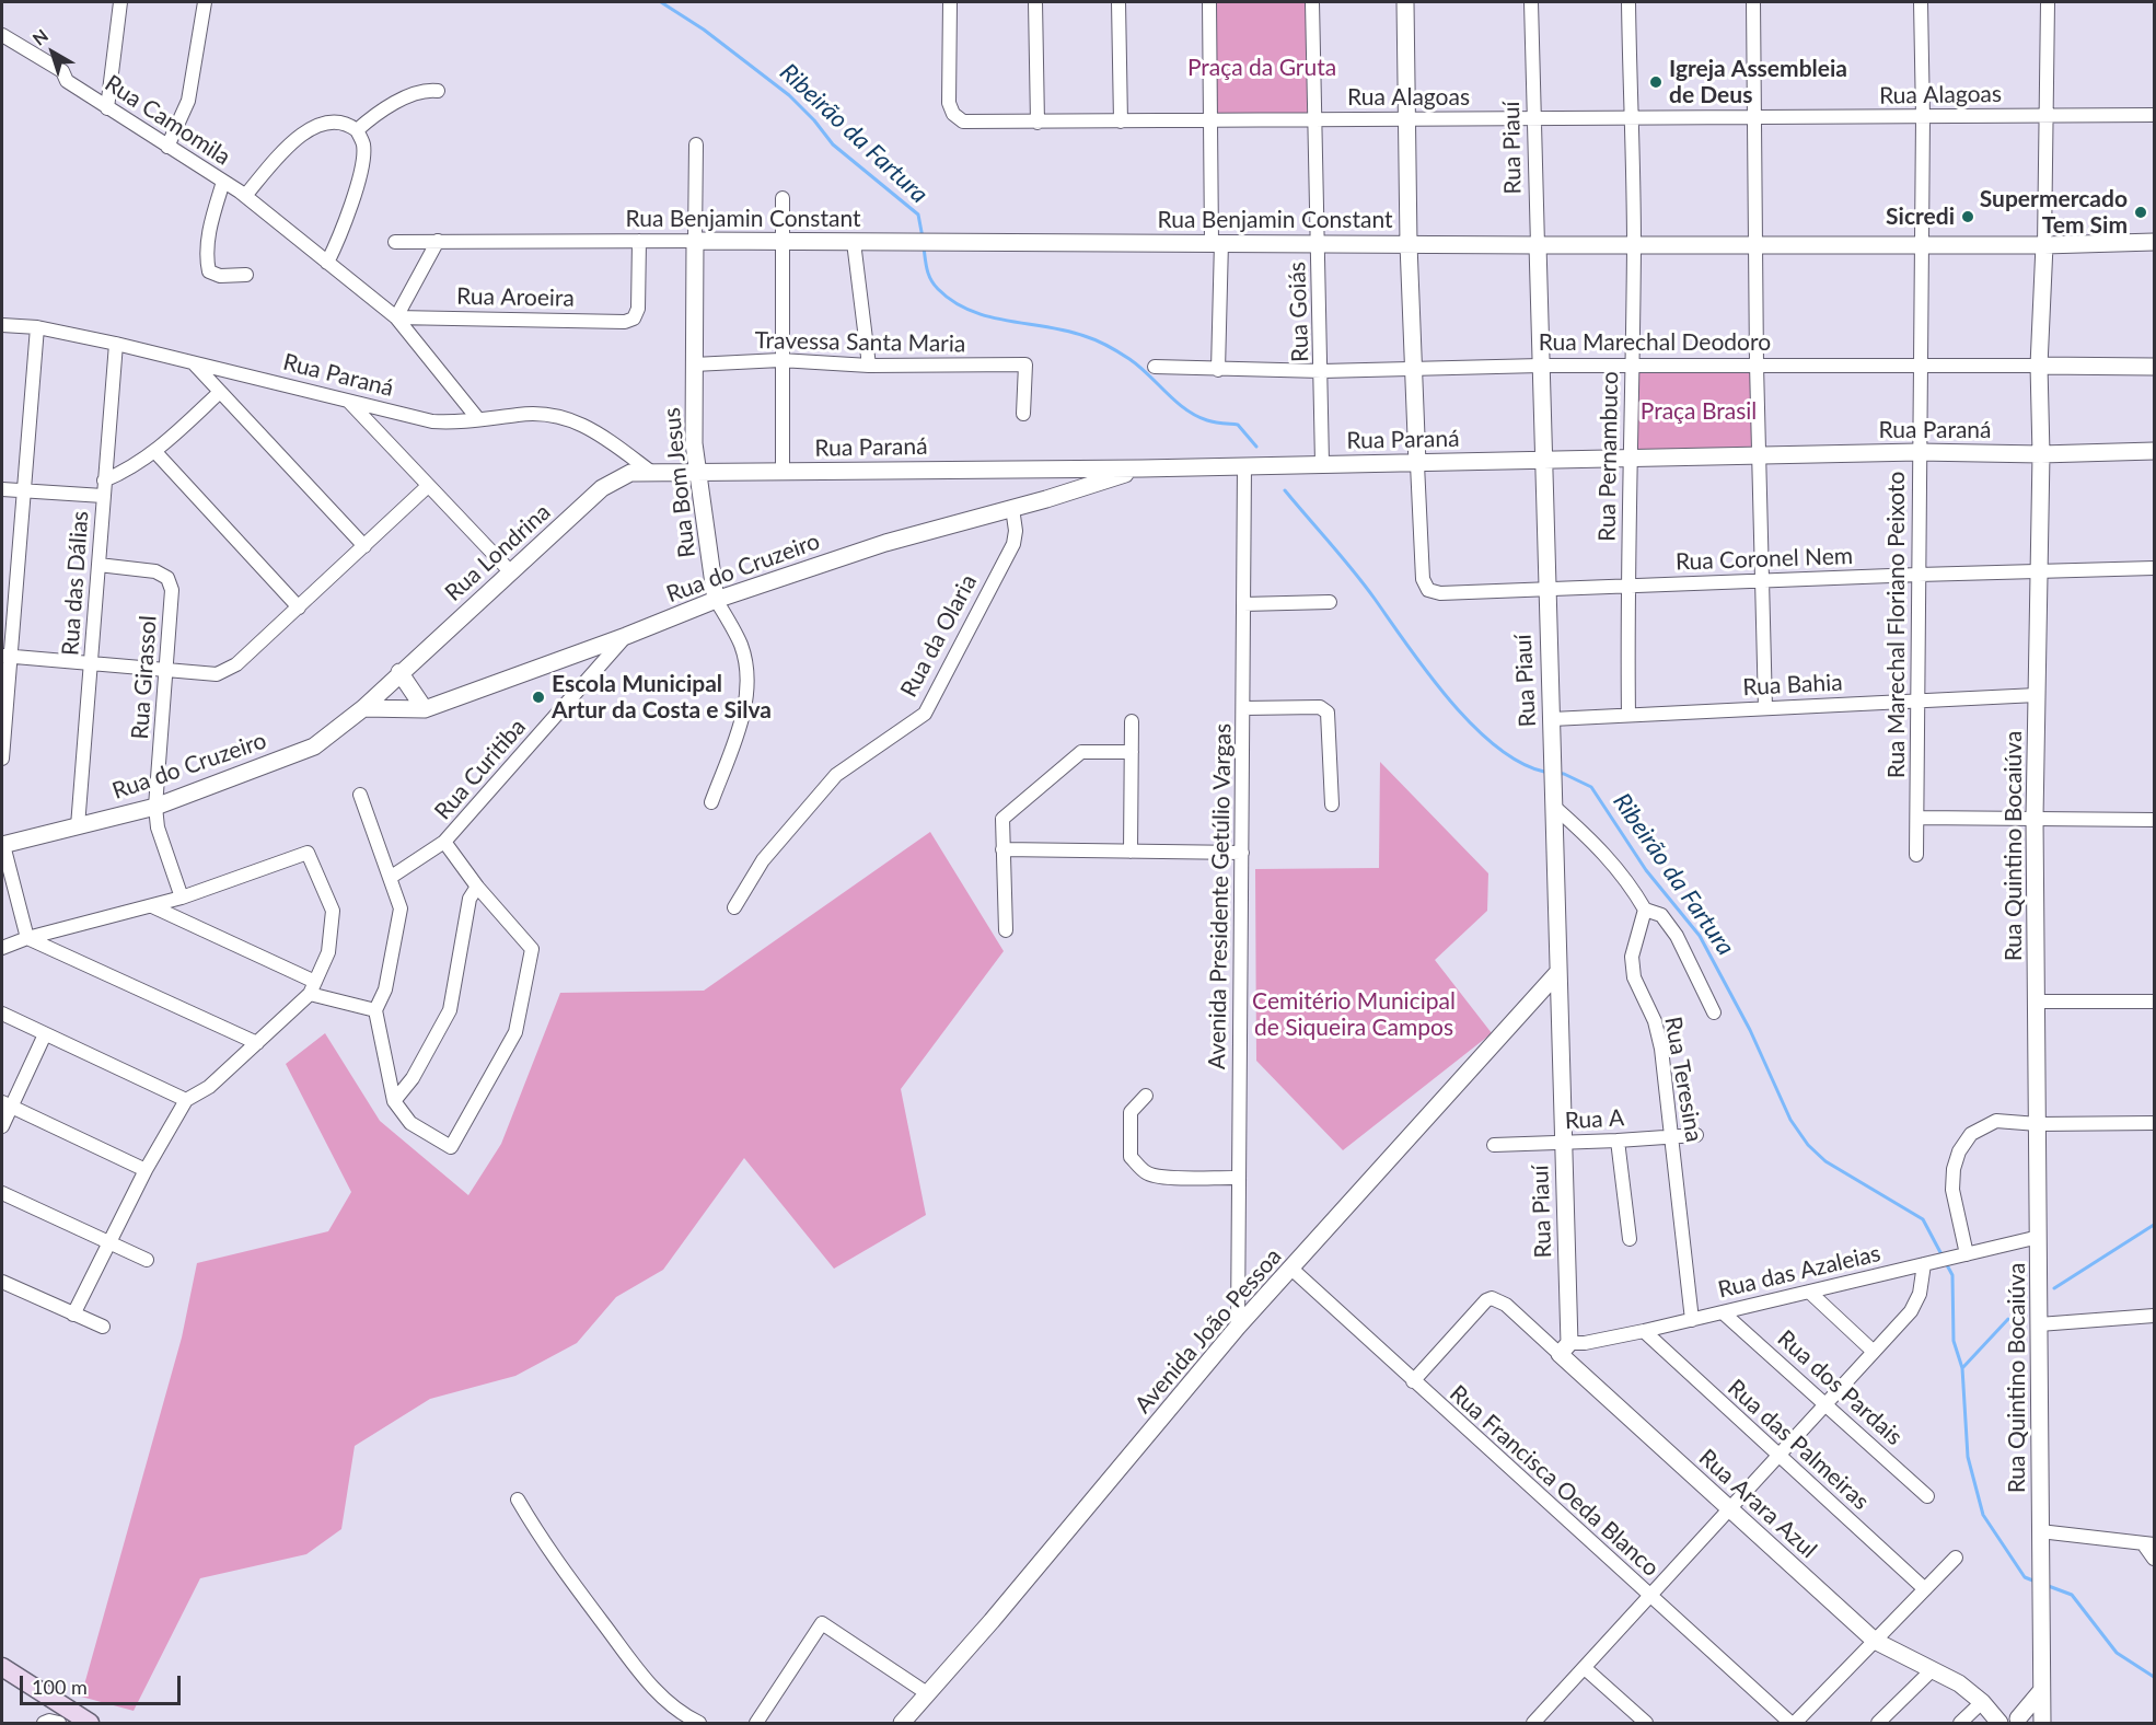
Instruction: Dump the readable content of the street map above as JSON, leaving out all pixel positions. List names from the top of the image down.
{
  "streets": {
    "street": [
      "Rua Alagoas",
      "Rua Camomila",
      "Rua Piauí",
      "Rua Benjamin Constant",
      "Rua Aroeira",
      "Rua Goiás",
      "Travessa Santa Maria",
      "Rua Marechal Deodoro",
      "Rua Paraná",
      "Rua Pernambuco",
      "Rua Bom Jesus",
      "Rua Londrina",
      "Rua Coronel Nem",
      "Rua do Cruzeiro",
      "Rua das Dálias",
      "Rua Marechal Floriano Peixoto",
      "Rua da Olaria",
      "Rua Girassol",
      "Rua Bahia",
      "Rua Curitiba",
      "Rua Quintino Bocaiúva",
      "Avenida Presidente Getúlio Vargas",
      "Rua Teresina",
      "Rua A",
      "Rua das Azaleias",
      "Avenida João Pessoa",
      "Rua dos Pardais",
      "Rua das Palmeiras",
      "Rua Francisca Oeda Blanco",
      "Rua Arara Azul"
    ]
  },
  "crossings": [
    ["Rua Alagoas", "Rua Piauí"],
    ["Rua Alagoas", "Rua Goiás"],
    ["Rua Alagoas", "Rua Pernambuco"],
    ["Rua Alagoas", "Rua Marechal Floriano Peixoto"],
    ["Rua Alagoas", "Rua Quintino Bocaiúva"],
    ["Rua Camomila", "Rua Aroeira"],
    ["Rua Camomila", "Rua Paraná"],
    ["Rua Piauí", "Rua Benjamin Constant"],
    ["Rua Piauí", "Rua Marechal Deodoro"],
    ["Rua Piauí", "Rua Paraná"],
    ["Rua Piauí", "Rua Coronel Nem"],
    ["Rua Piauí", "Rua Bahia"],
    ["Rua Piauí", "Rua A"],
    ["Rua Piauí", "Rua das Azaleias"],
    ["Rua Piauí", "Avenida João Pessoa"],
    ["Rua Piauí", "Rua Arara Azul"],
    ["Rua Benjamin Constant", "Rua Aroeira"],
    ["Rua Benjamin Constant", "Rua Goiás"],
    ["Rua Benjamin Constant", "Rua Pernambuco"],
    ["Rua Benjamin Constant", "Rua Bom Jesus"],
    ["Rua Benjamin Constant", "Rua Marechal Floriano Peixoto"],
    ["Rua Benjamin Constant", "Rua Quintino Bocaiúva"],
    ["Rua Goiás", "Rua Marechal Deodoro"],
    ["Rua Goiás", "Rua Paraná"],
    ["Travessa Santa Maria", "Rua Bom Jesus"],
    ["Rua Marechal Deodoro", "Rua Pernambuco"],
    ["Rua Marechal Deodoro", "Rua Marechal Floriano Peixoto"],
    ["Rua Marechal Deodoro", "Rua Quintino Bocaiúva"],
    ["Rua Paraná", "Rua Pernambuco"],
    ["Rua Paraná", "Rua Bom Jesus"],
    ["Rua Paraná", "Rua Londrina"],
    ["Rua Paraná", "Rua Coronel Nem"],
    ["Rua Paraná", "Rua do Cruzeiro"],
    ["Rua Paraná", "Rua das Dálias"],
    ["Rua Paraná", "Rua Marechal Floriano Peixoto"],
    ["Rua Paraná", "Rua Quintino Bocaiúva"],
    ["Rua Paraná", "Avenida Presidente Getúlio Vargas"],
    ["Rua Pernambuco", "Rua Coronel Nem"],
    ["Rua Pernambuco", "Rua Bahia"],
    ["Rua Bom Jesus", "Rua do Cruzeiro"],
    ["Rua Londrina", "Rua do Cruzeiro"],
    ["Rua Coronel Nem", "Rua Marechal Floriano Peixoto"],
    ["Rua Coronel Nem", "Rua Quintino Bocaiúva"],
    ["Rua do Cruzeiro", "Rua das Dálias"],
    ["Rua do Cruzeiro", "Rua da Olaria"],
    ["Rua do Cruzeiro", "Rua Girassol"],
    ["Rua do Cruzeiro", "Rua Curitiba"],
    ["Rua das Dálias", "Rua Girassol"],
    ["Rua Marechal Floriano Peixoto", "Rua Bahia"],
    ["Rua Bahia", "Rua Quintino Bocaiúva"],
    ["Rua Quintino Bocaiúva", "Rua das Azaleias"],
    ["Avenida Presidente Getúlio Vargas", "Avenida João Pessoa"],
    ["Rua Teresina", "Rua A"],
    ["Rua Teresina", "Rua das Azaleias"],
    ["Rua das Azaleias", "Rua dos Pardais"],
    ["Rua das Azaleias", "Rua das Palmeiras"],
    ["Rua das Azaleias", "Rua Arara Azul"],
    ["Avenida João Pessoa", "Rua Francisca Oeda Blanco"],
    ["Rua Francisca Oeda Blanco", "Rua Arara Azul"]
  ],
  "water": ["Ribeirão da Fartura"],
  "parks": ["Praça da Gruta", "Praça Brasil", "Cemitério Municipal de Siqueira Campos"],
  "places": [
    "Igreja Assembleia de Deus",
    "Supermercado Tem Sim",
    "Sicredi",
    "Escola Municipal Artur da Costa e Silva"
  ],
  "scale_bar": "100 m",
  "north": "top left"
}
